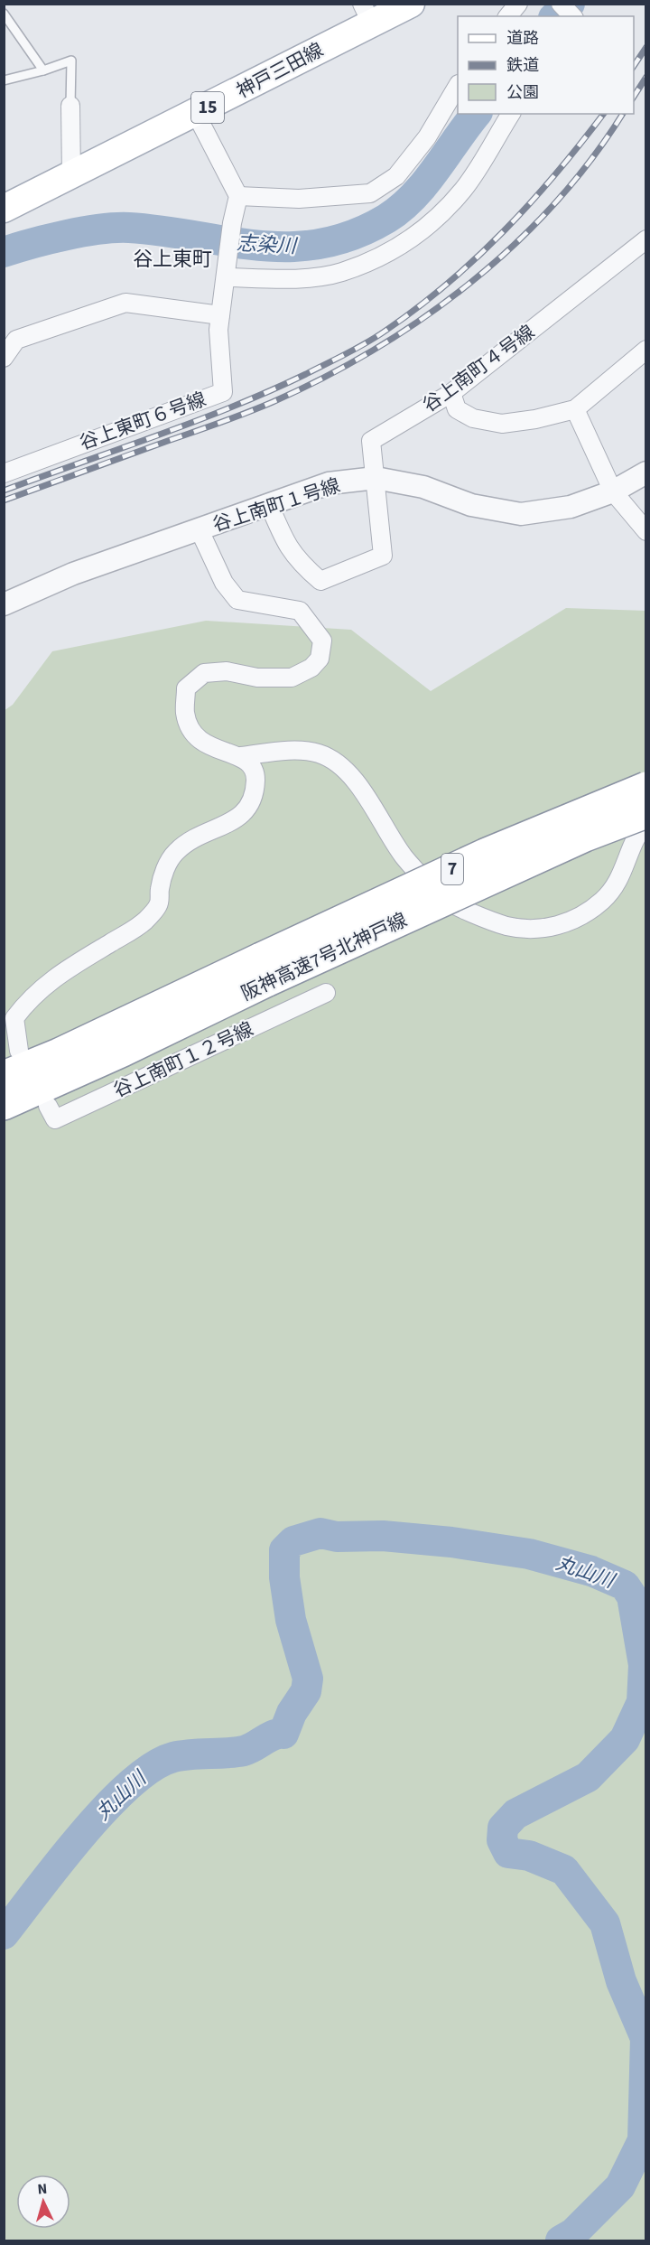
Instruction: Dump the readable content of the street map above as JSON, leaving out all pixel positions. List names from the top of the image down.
{
  "streets": {
    "highway": ["7", "阪神高速7号北神戸線"],
    "main road": ["神戸三田線", "15"],
    "street": [
      "谷上南町４号線",
      "谷上東町６号線",
      "谷上南町１号線",
      "谷上南町１２号線"
    ]
  },
  "crossings": [
    ["谷上南町４号線", "谷上南町１号線"]
  ],
  "districts": ["谷上東町"],
  "water": ["志染川", "丸山川"],
  "legend": ["道路", "鉄道", "公園"],
  "north": "top"
}
